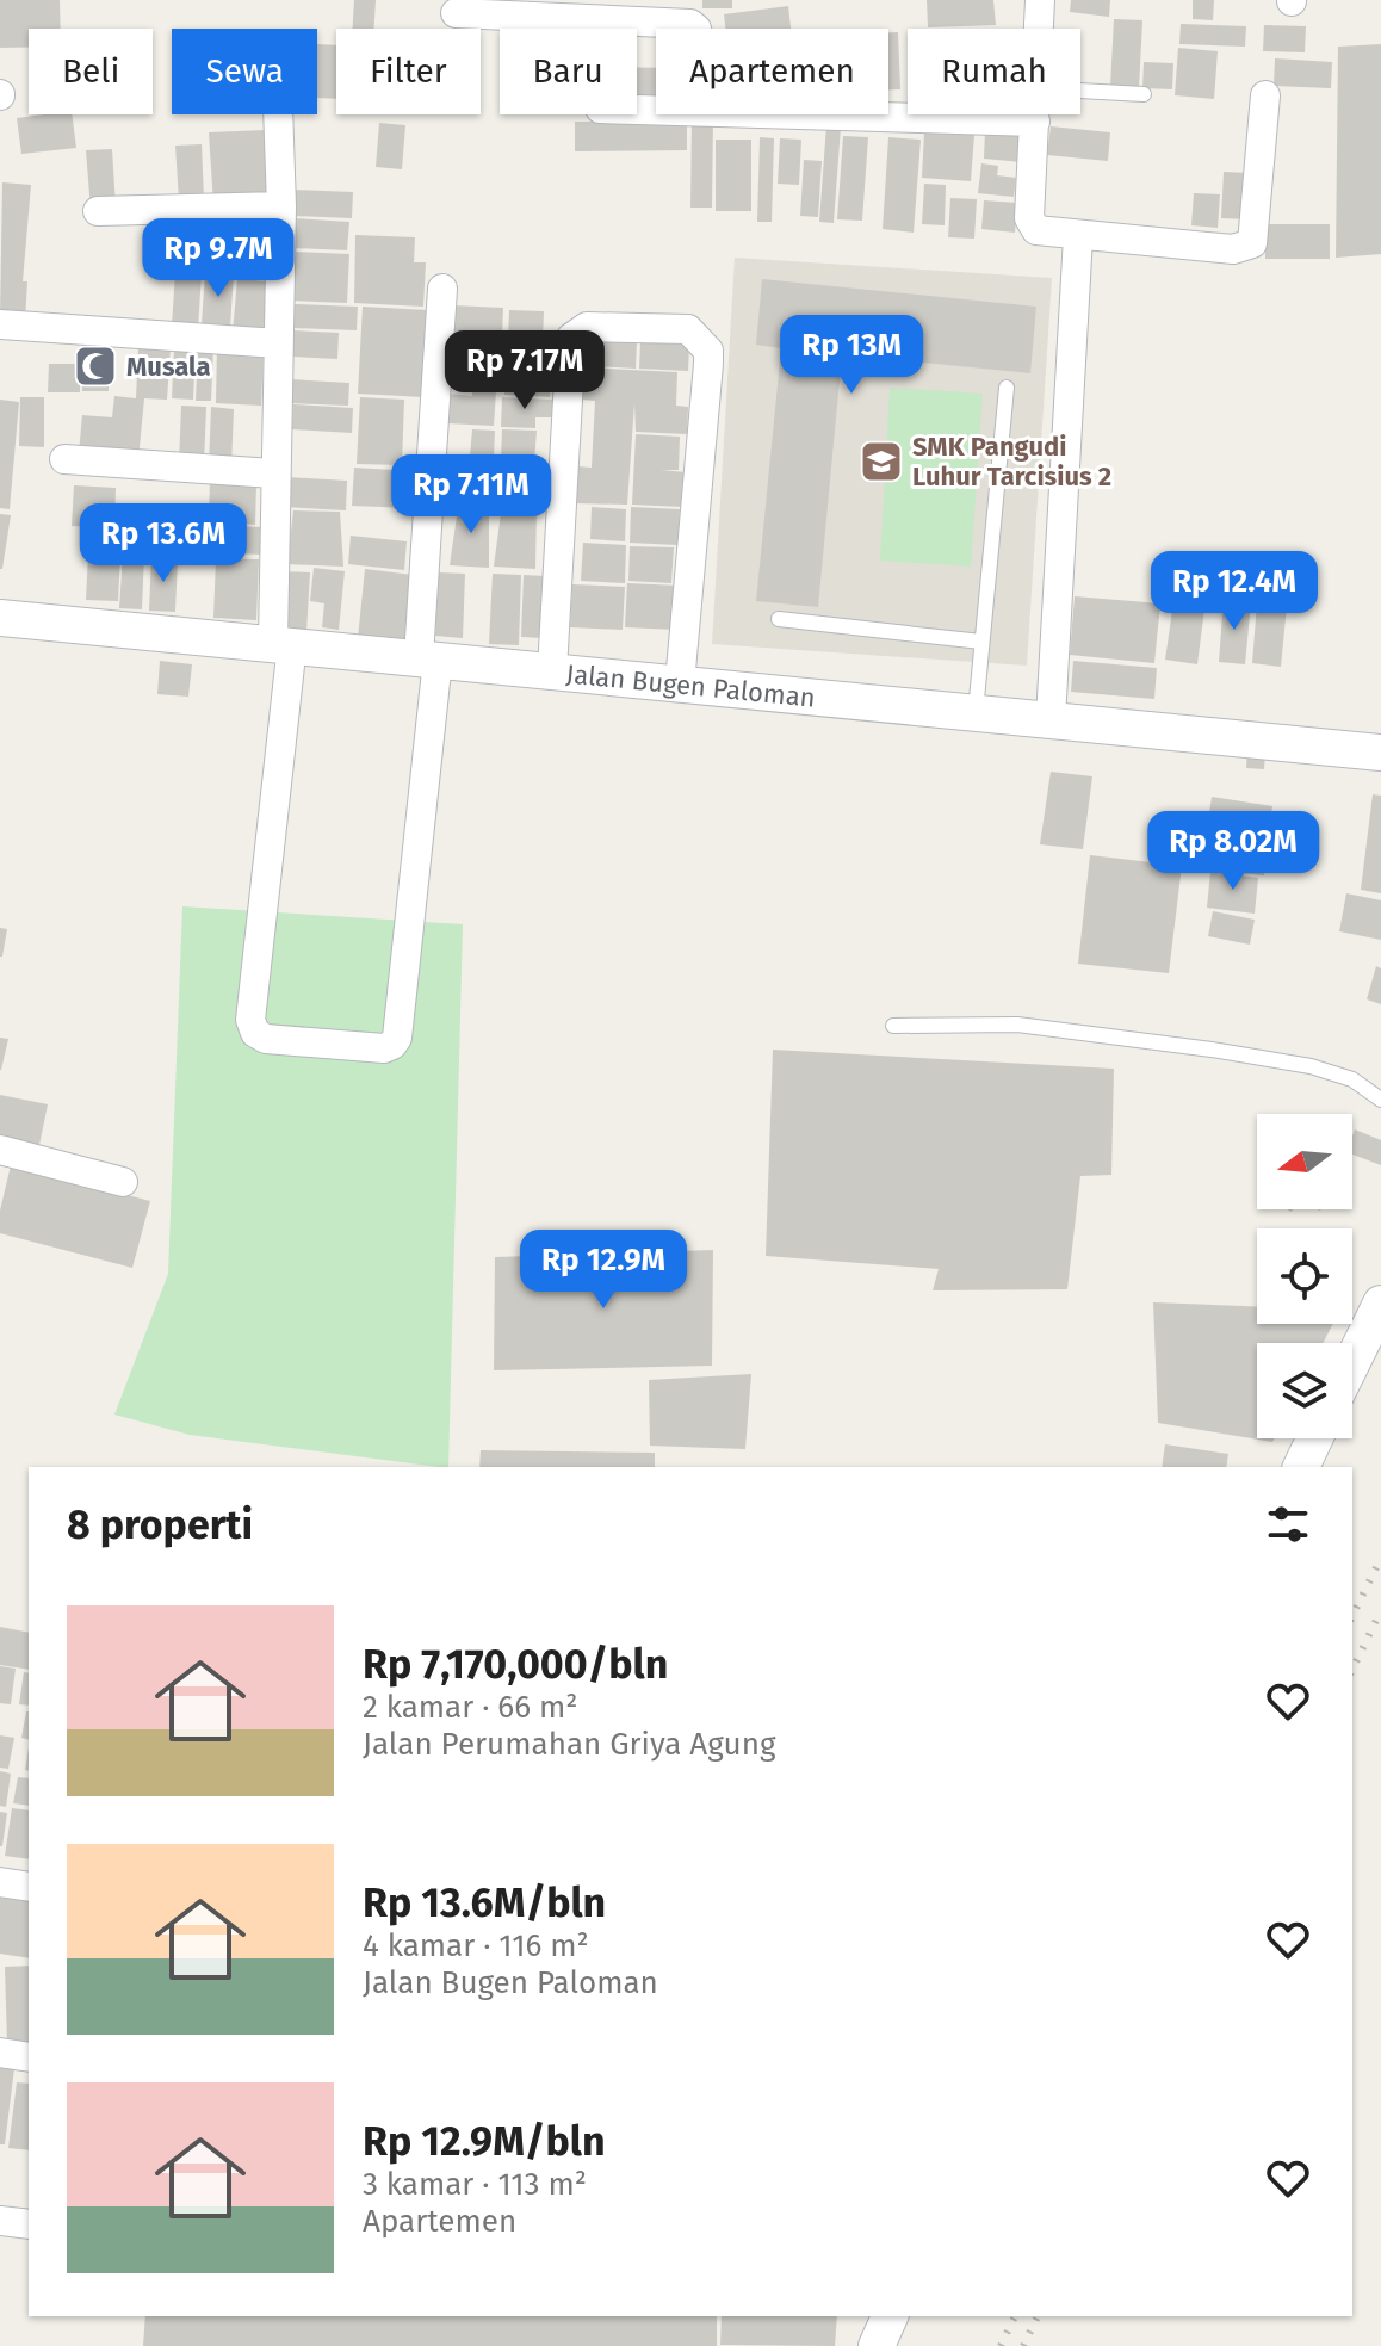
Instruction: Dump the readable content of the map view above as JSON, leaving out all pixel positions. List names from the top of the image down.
{
  "streets": {
    "street": ["Jalan Bugen Paloman"]
  },
  "places": {
    "mosque": ["Musala"],
    "school or university": ["SMK Pangudi Luhur Tarcisius 2"]
  },
  "north": "left",
  "page": {
    "chip": [
      "Beli",
      "Sewa",
      "Filter",
      "Baru",
      "Apartemen",
      "Rumah"
    ],
    "price": [
      "Rp 9.7M",
      "Rp 13M",
      "Rp 7.17M",
      "Rp 7.11M",
      "Rp 13.6M",
      "Rp 12.4M",
      "Rp 8.02M",
      "Rp 12.9M"
    ],
    "heading": "8 properti",
    "list": [
      {
        "name": "Rp 7,170,000/bln",
        "note": "2 kamar · 66 m² · Jalan Perumahan Griya Agung"
      },
      {
        "name": "Rp 13.6M/bln",
        "note": "4 kamar · 116 m² · Jalan Bugen Paloman"
      },
      {
        "name": "Rp 12.9M/bln",
        "note": "3 kamar · 113 m² · Apartemen"
      }
    ]
  }
}
